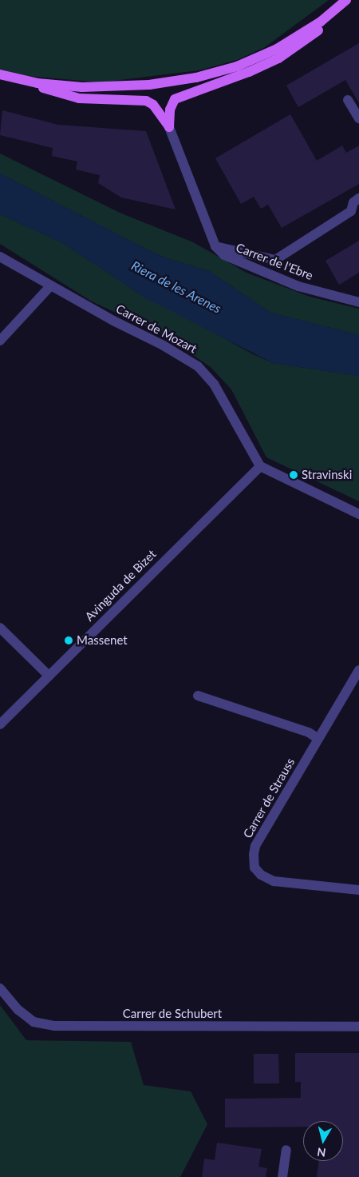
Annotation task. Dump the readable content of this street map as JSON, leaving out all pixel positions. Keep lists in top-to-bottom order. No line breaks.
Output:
{"streets":{"street":["Carrer de l'Ebre","Carrer de Mozart","Avinguda de Bizet","Carrer de Strauss","Carrer de Schubert"]},"crossings":[["Carrer de Mozart","Avinguda de Bizet"]],"water":["Riera de les Arenes"],"places":["Stravinski","Massenet"],"north":"bottom"}
